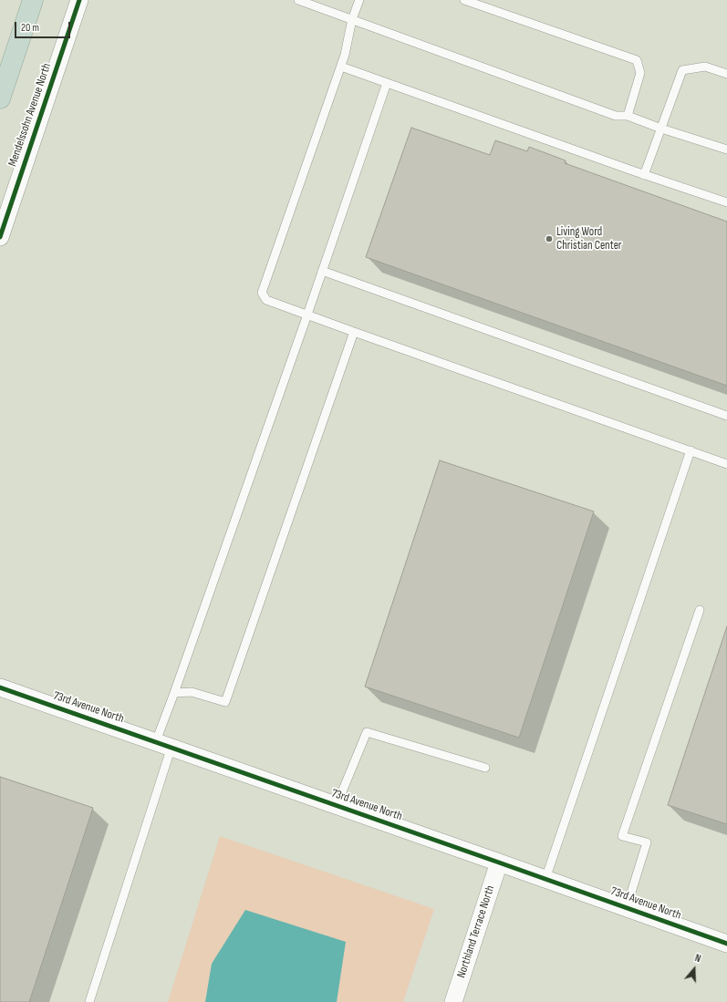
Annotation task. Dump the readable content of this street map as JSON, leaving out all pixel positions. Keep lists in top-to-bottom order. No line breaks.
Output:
{"streets":{"street":["Mendelssohn Avenue North","73rd Avenue North","Northland Terrace North"]},"crossings":[["73rd Avenue North","Northland Terrace North"]],"places":["Living Word Christian Center"],"scale_bar":"20 m","north":"top"}
